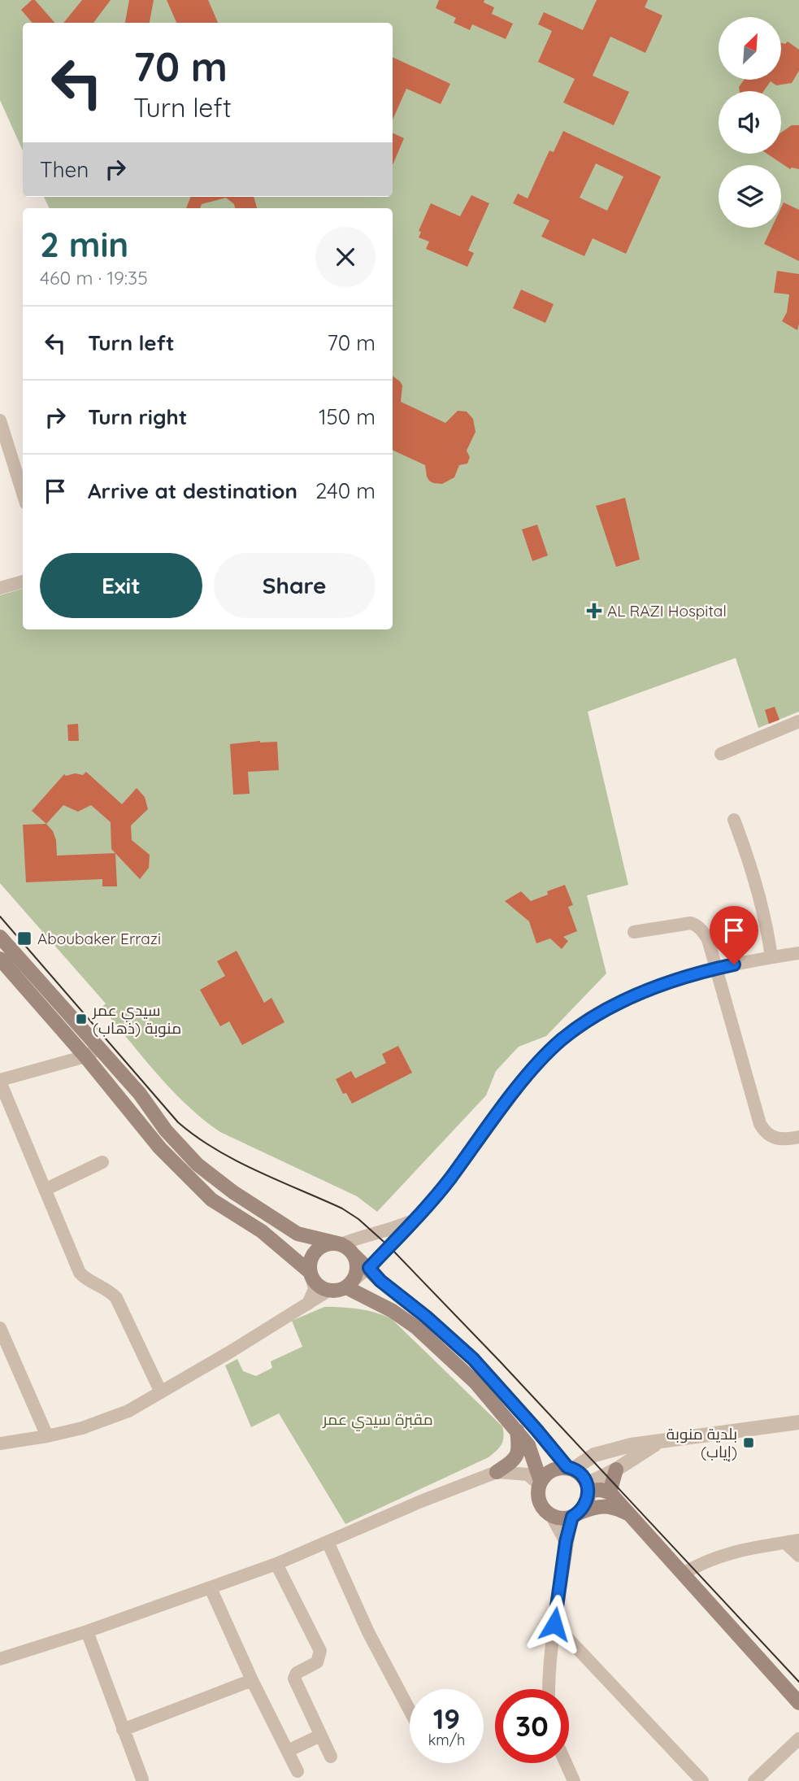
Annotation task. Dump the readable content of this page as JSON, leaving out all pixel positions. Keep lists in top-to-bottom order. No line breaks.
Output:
{"parks":["مقبرة سيدي عمر"],"places":{"health":["AL RAZI Hospital"],"transit":["Aboubaker Errazi","سيدي عمر منوبة (ذهاب)","بلدية منوبة (إياب)"]},"north":"top right","page":{"turn":["70 m","Turn left"],"then":"Then","heading":["2 min","460 m · 19:35"],"list":[{"name":"Turn left","value":"70 m"},{"name":"Turn right","value":"150 m"},{"name":"Arrive at destination","value":"240 m"}],"buttons":["Exit","Share"],"speed":"19 km/h","limit":"30"}}
